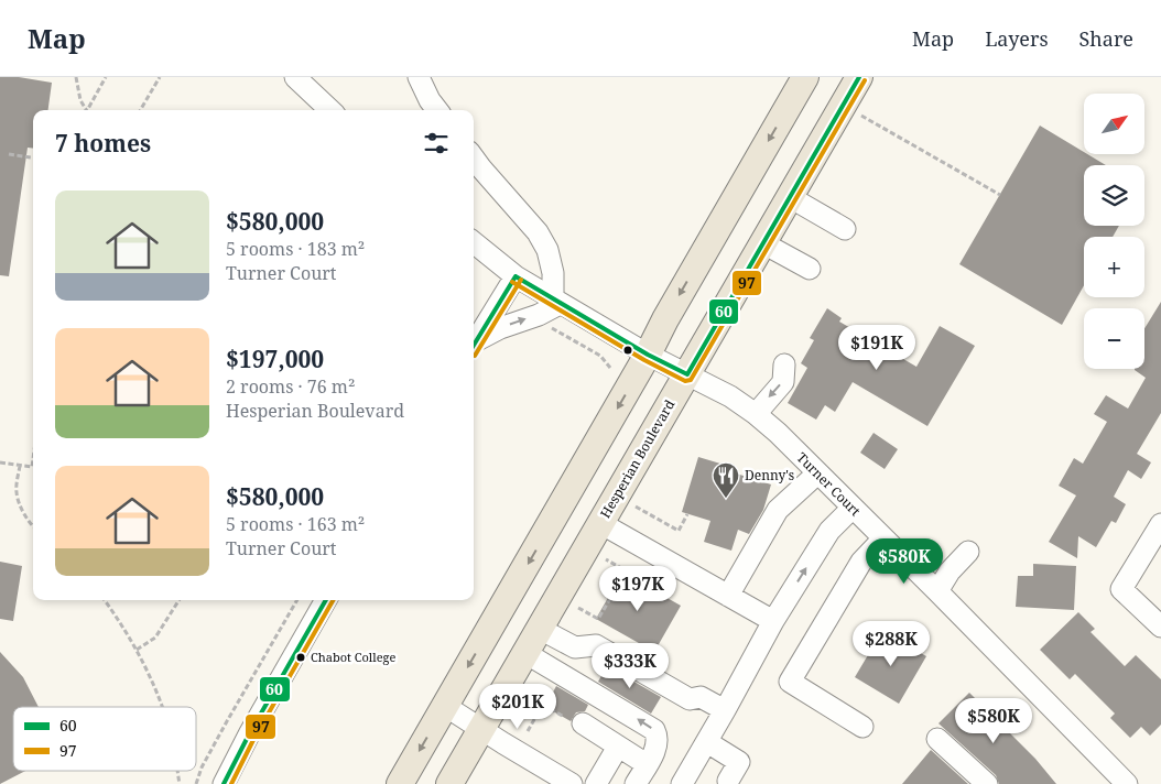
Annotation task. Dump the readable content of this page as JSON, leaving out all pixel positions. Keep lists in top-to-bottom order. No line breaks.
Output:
{"streets":{"main road":["Hesperian Boulevard"],"street":["Turner Court"]},"crossings":[["Hesperian Boulevard","Turner Court"]],"places":{"restaurant":["Denny's"],"other":["Chabot College"]},"lines":["transit line 60","transit line 97"],"legend":["60","97"],"north":"top right","page":{"header":"Map","nav":["Map","Layers","Share"],"map_buttons":["+","−"],"heading":"7 homes","list":[{"name":"$580,000","note":"5 rooms · 183 m² · Turner Court"},{"name":"$197,000","note":"2 rooms · 76 m² · Hesperian Boulevard"},{"name":"$580,000","note":"5 rooms · 163 m² · Turner Court"}],"price":["$191K","$580K","$197K","$288K","$333K","$201K","$580K"]}}
